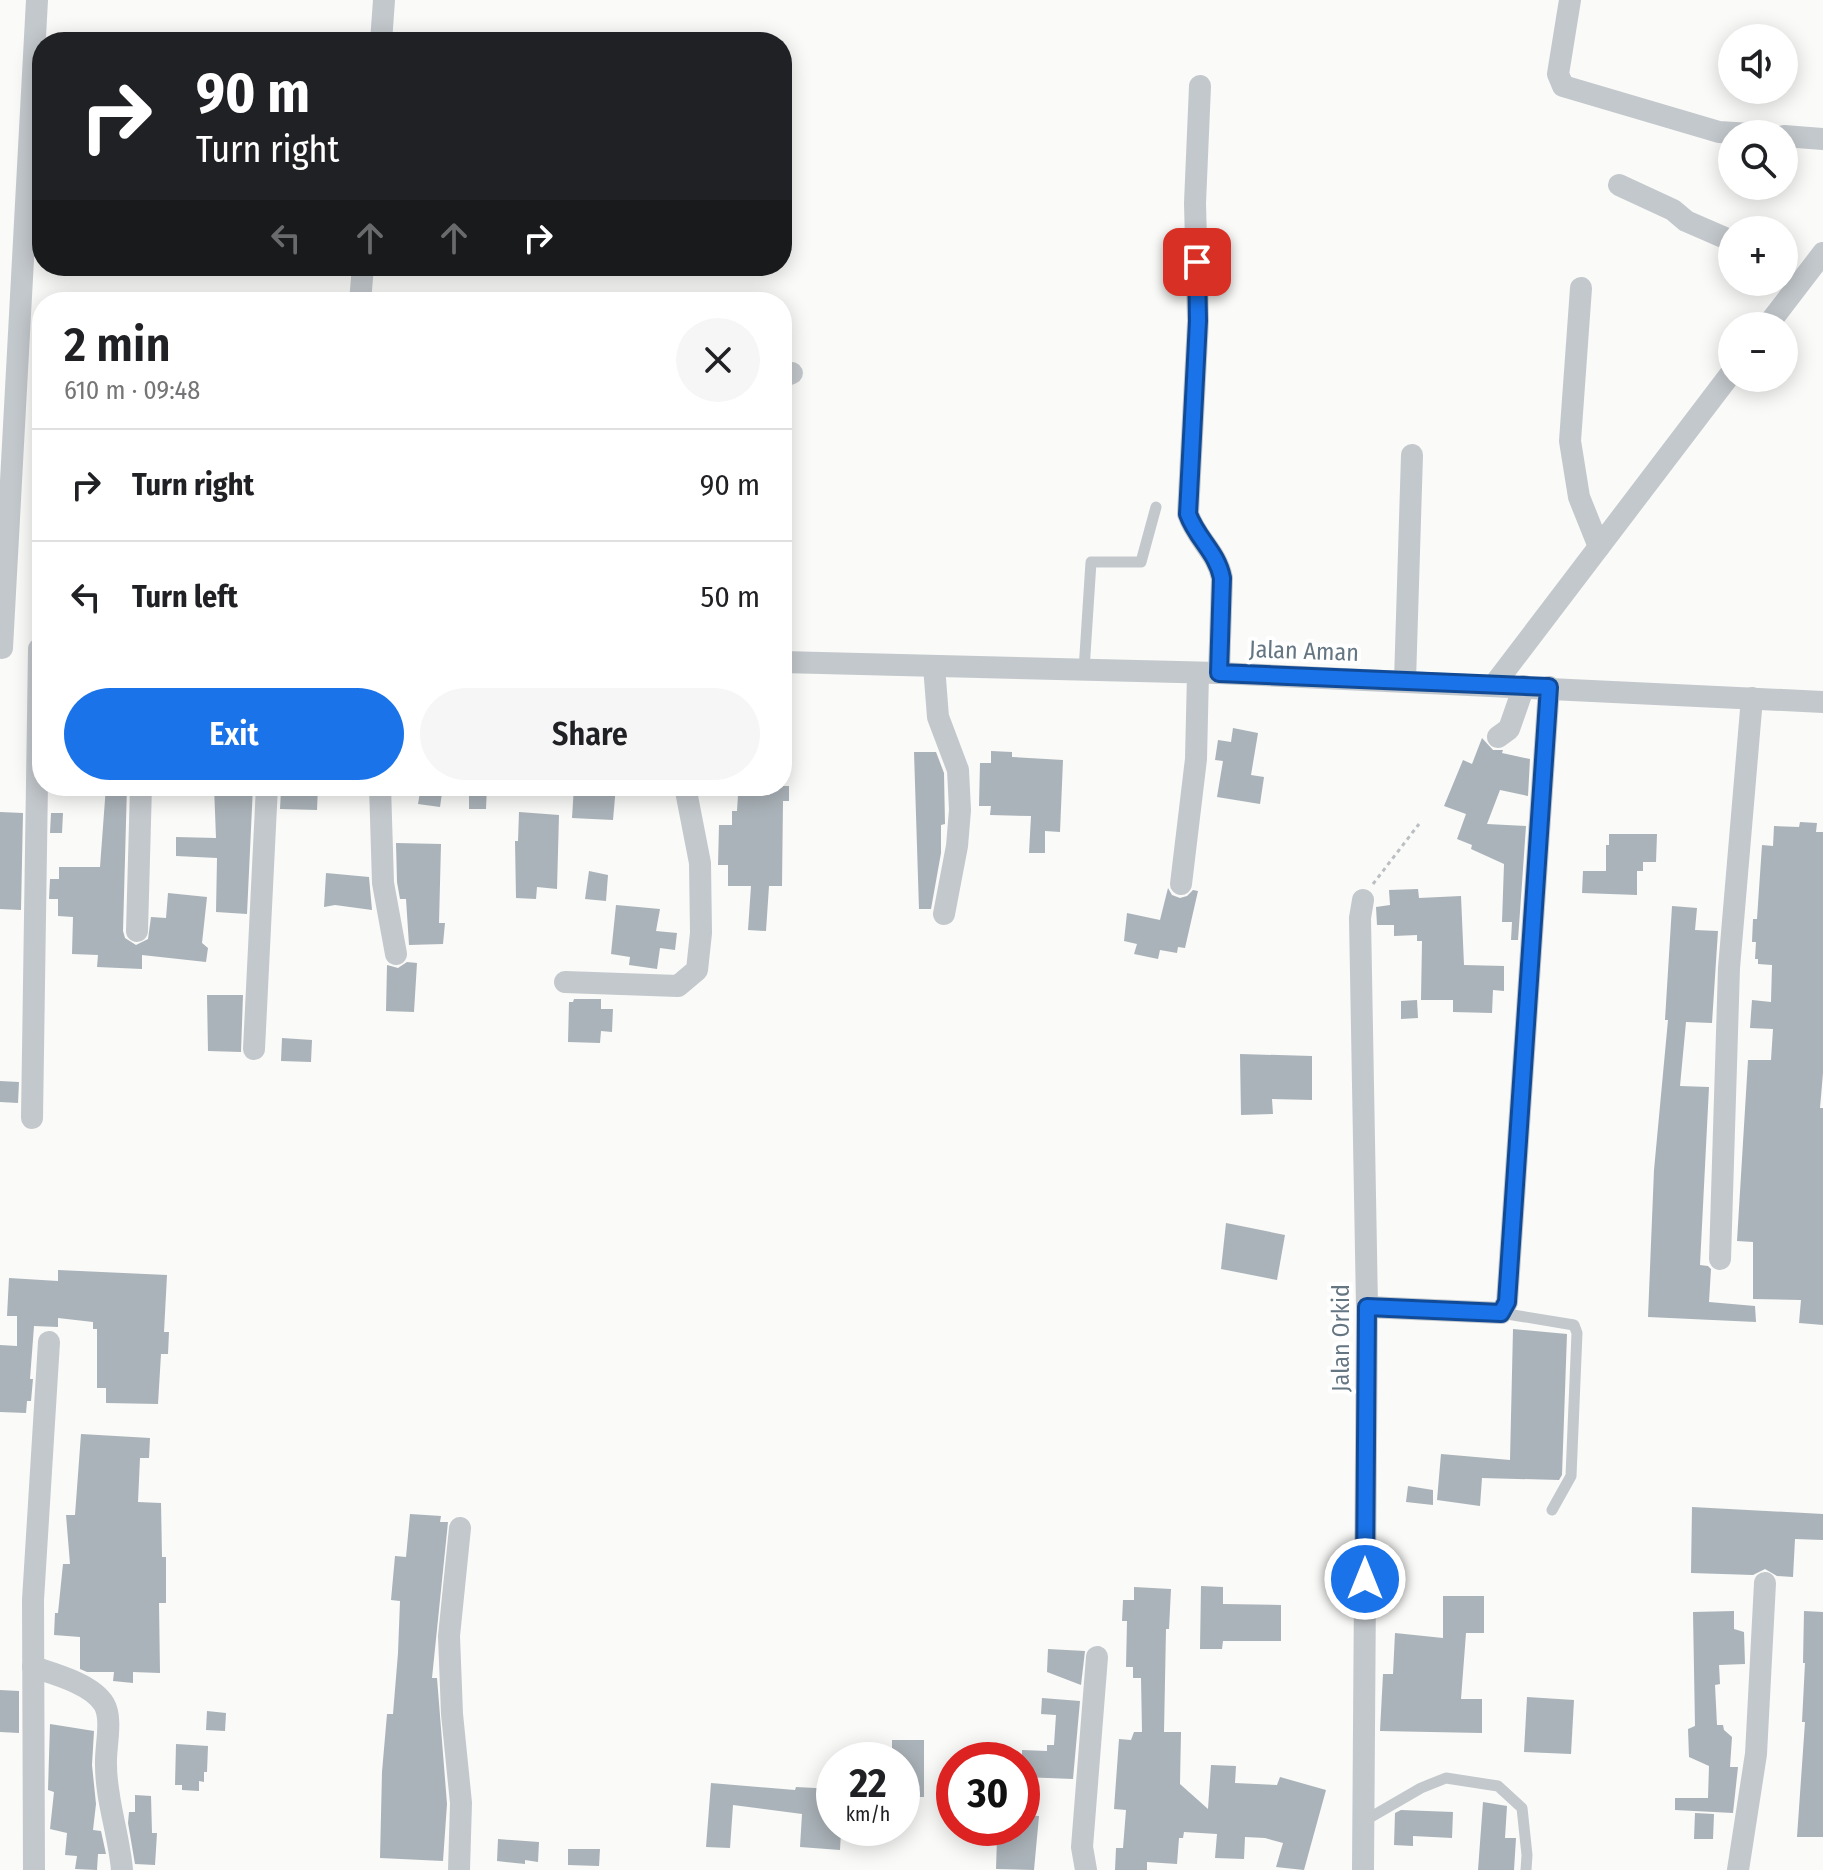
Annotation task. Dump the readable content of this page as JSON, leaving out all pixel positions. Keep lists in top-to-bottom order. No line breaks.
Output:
{"streets":{"street":["Jalan Aman","Jalan Orkid"]},"page":{"map_buttons":["+","−"],"turn":["90 m","Turn right"],"heading":["2 min","610 m · 09:48"],"list":[{"name":"Turn right","value":"90 m"},{"name":"Turn left","value":"50 m"}],"buttons":["Exit","Share"],"speed":"22 km/h","limit":"30"}}
